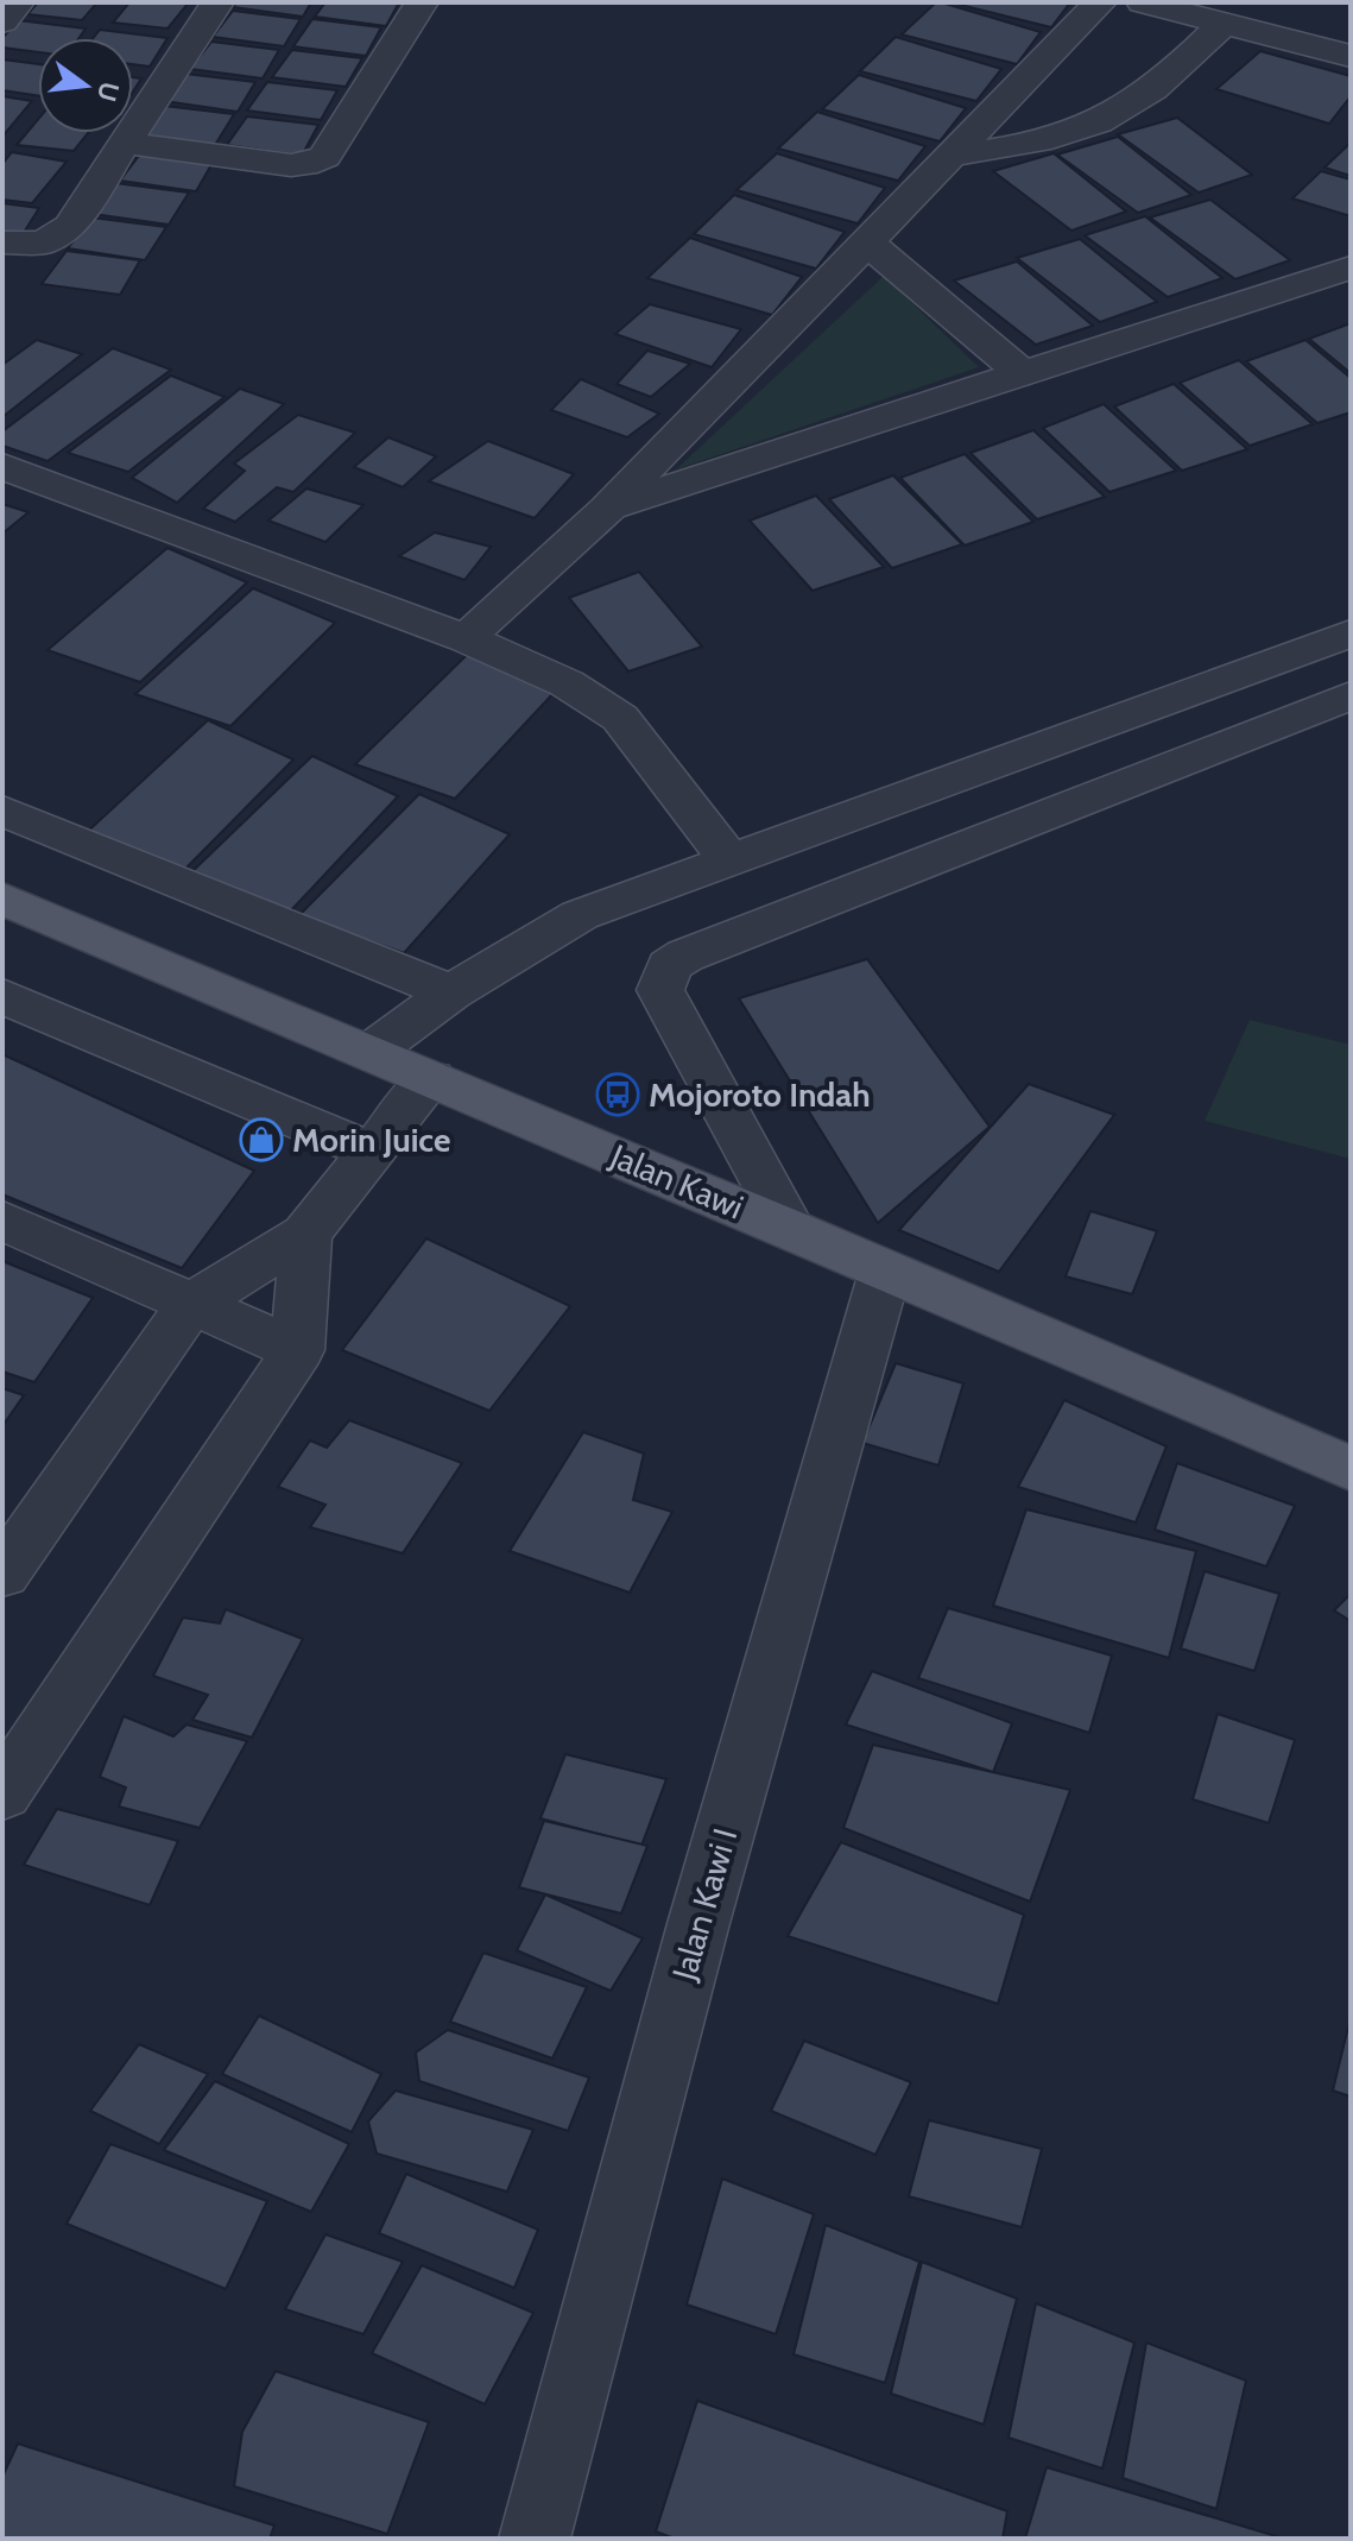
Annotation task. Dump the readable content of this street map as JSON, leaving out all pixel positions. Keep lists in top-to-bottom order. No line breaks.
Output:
{"streets":{"main road":["Jalan Kawi"],"street":["Jalan Kawi I"]},"crossings":[["Jalan Kawi","Jalan Kawi I"]],"places":{"bus stop":["Mojoroto Indah"],"shop":["Morin Juice"]},"north":"right"}
